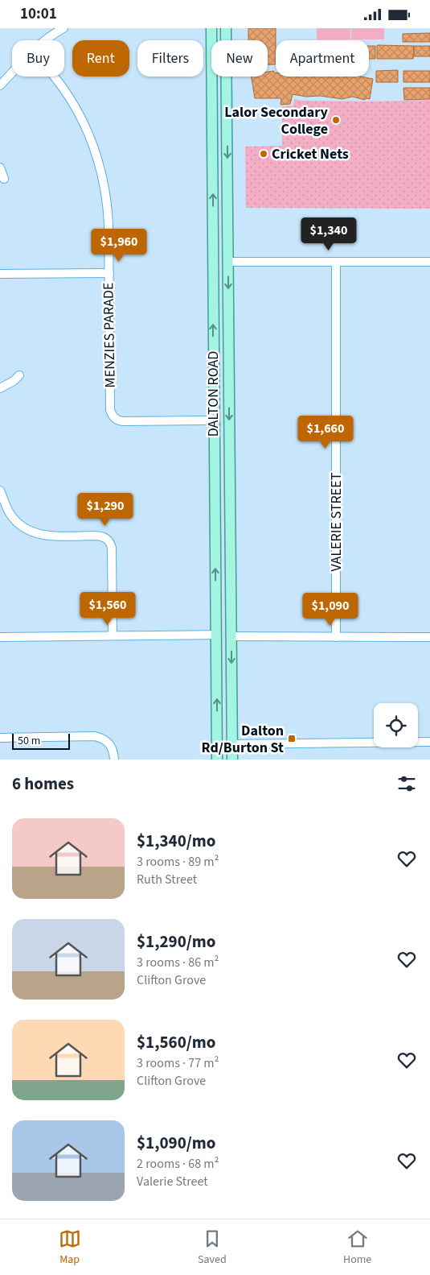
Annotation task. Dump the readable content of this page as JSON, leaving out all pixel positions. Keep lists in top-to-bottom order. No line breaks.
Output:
{"streets":{"main road":["DALTON ROAD"],"street":["MENZIES PARADE","VALERIE STREET"]},"crossings":[["MENZIES PARADE","DALTON ROAD"]],"places":{"other":["Lalor Secondary College","Cricket Nets"],"transit":["Dalton Rd/Burton St"]},"scale_bar":"50 m","page":{"status":"10:01","chip":["Buy","Rent","Filters","New","Apartment"],"price":["$1,340","$1,960","$1,660","$1,290","$1,560","$1,090"],"scale":"50 m","heading":"6 homes","list":[{"name":"$1,340/mo","note":"3 rooms · 89 m² · Ruth Street"},{"name":"$1,290/mo","note":"3 rooms · 86 m² · Clifton Grove"},{"name":"$1,560/mo","note":"3 rooms · 77 m² · Clifton Grove"},{"name":"$1,090/mo","note":"2 rooms · 68 m² · Valerie Street"}],"tabs":["Map","Saved","Home"]}}
